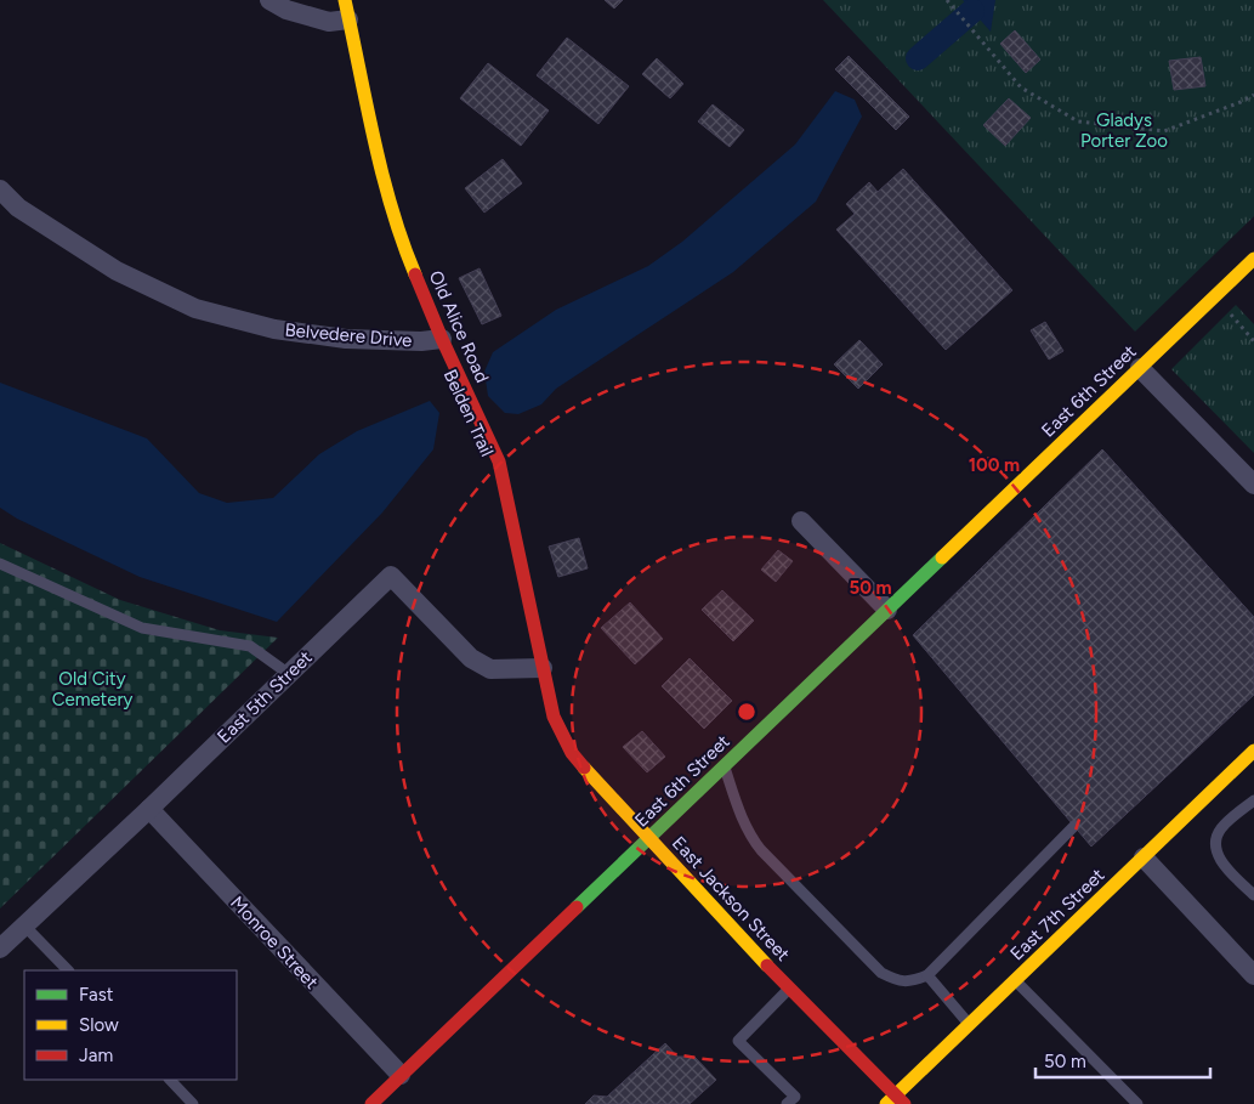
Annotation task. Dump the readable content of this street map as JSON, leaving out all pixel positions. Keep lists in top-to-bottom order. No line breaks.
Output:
{"streets":{"main road":["Old Alice Road","East 6th Street","East Jackson Street","East 7th Street"],"street":["Belvedere Drive","East 5th Street","Monroe Street"]},"crossings":[["Old Alice Road","Belvedere Drive"],["Old Alice Road","East 5th Street"],["Old Alice Road","East Jackson Street"],["East 6th Street","East Jackson Street"],["East 6th Street","Monroe Street"],["East 5th Street","East Jackson Street"],["East 5th Street","Monroe Street"],["East Jackson Street","East 7th Street"]],"parks":["Gladys Porter Zoo","Old City Cemetery"],"legend":["Fast","Slow","Jam"],"scale_bar":"50 m","rings":["100 m","50 m"]}
